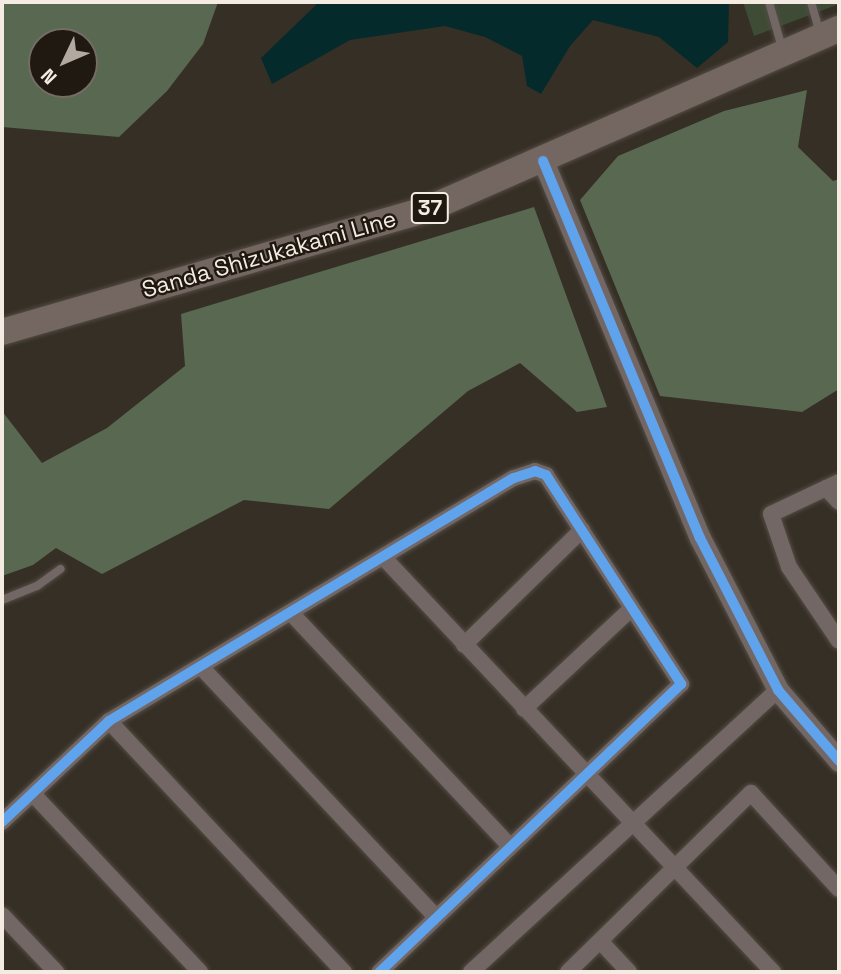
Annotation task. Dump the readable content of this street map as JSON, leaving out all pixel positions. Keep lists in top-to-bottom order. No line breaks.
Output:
{"streets":{"main road":["37","Sanda Shizukakami Line"]},"north":"bottom left"}
